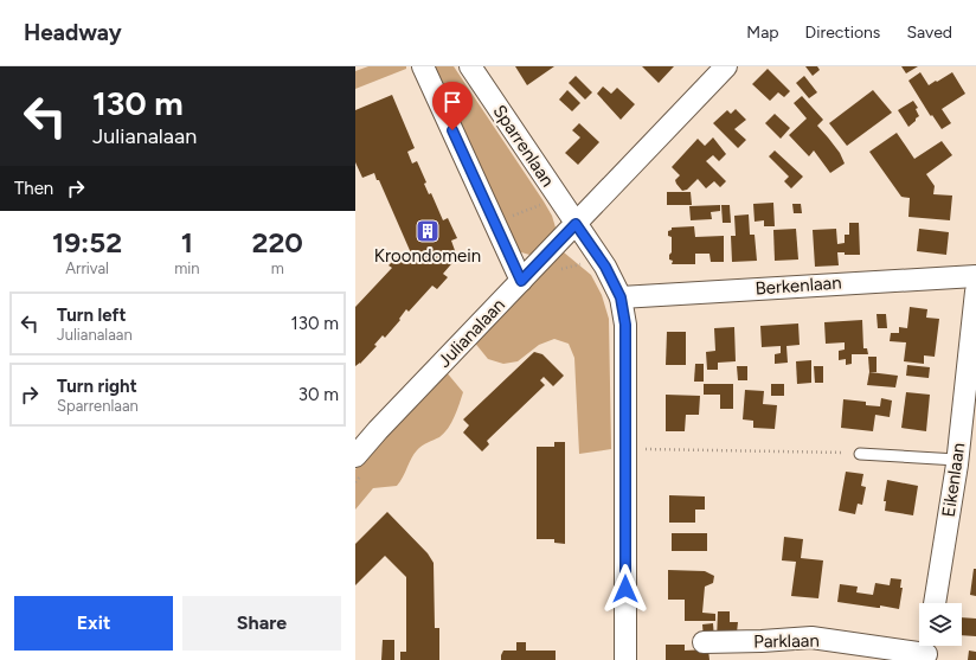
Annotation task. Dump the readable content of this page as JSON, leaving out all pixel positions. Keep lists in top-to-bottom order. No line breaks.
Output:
{"streets":{"street":["Sparrenlaan","Berkenlaan","Julianalaan","Eikenlaan","Parklaan"]},"crossings":[["Sparrenlaan","Berkenlaan"],["Sparrenlaan","Julianalaan"]],"places":{"building":["Kroondomein"]},"page":{"header":"Headway","nav":["Map","Directions","Saved"],"turn":["130 m","Julianalaan"],"then":"Then","eta":["19:52","Arrival","1","min","220","m"],"list":[{"name":"Turn left","note":"Julianalaan","value":"130 m"},{"name":"Turn right","note":"Sparrenlaan","value":"30 m"}],"buttons":["Exit","Share"]}}
